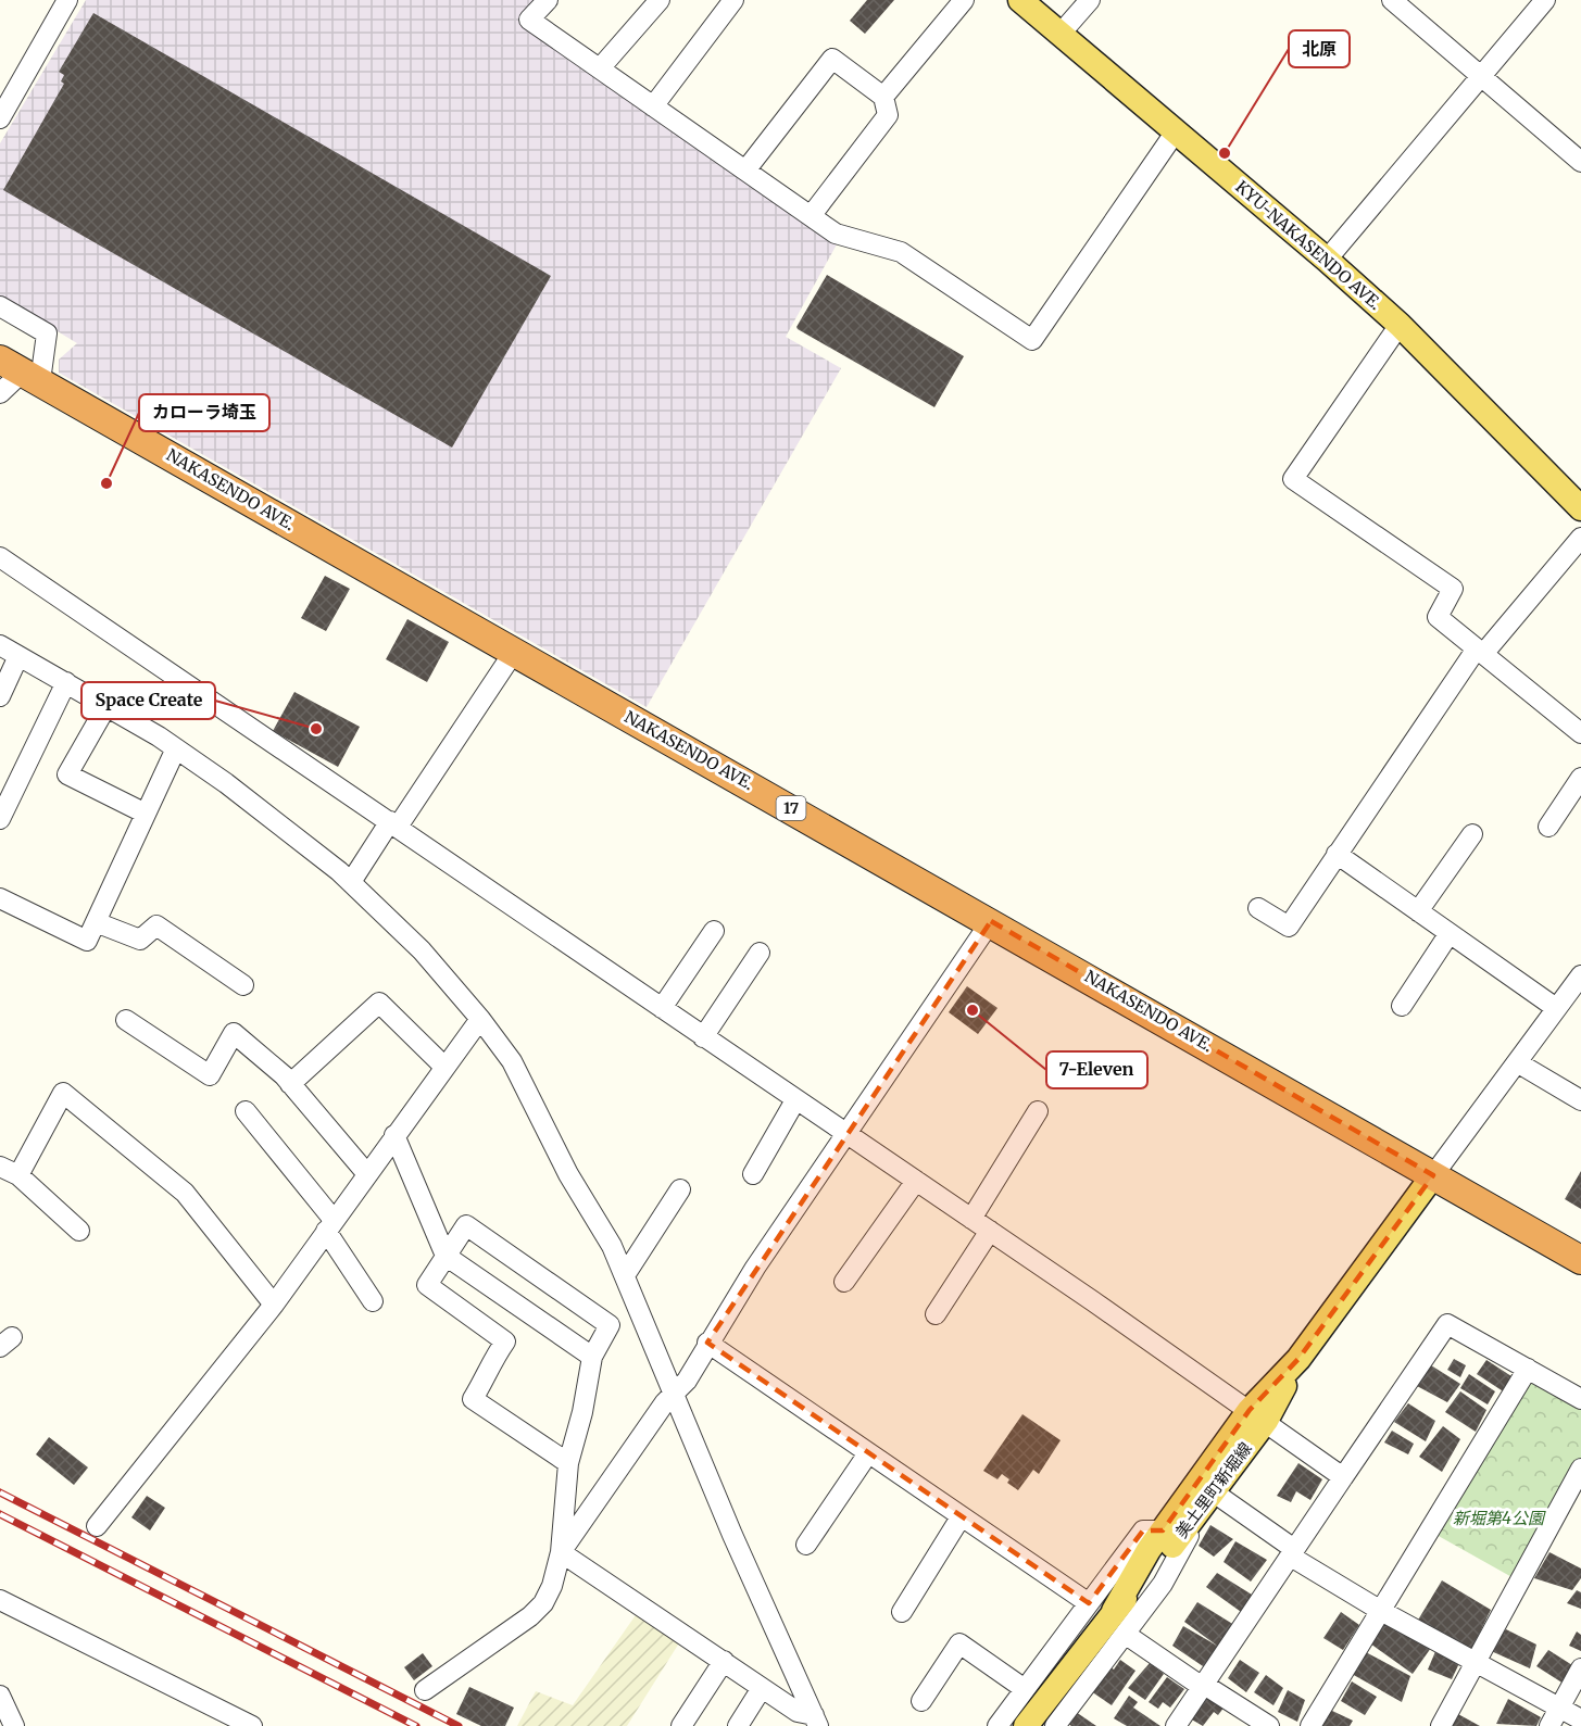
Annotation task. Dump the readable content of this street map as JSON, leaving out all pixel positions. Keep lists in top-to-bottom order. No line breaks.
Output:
{"streets":{"highway":["NAKASENDO AVE.","17"],"main road":["KYU-NAKASENDO AVE.","美土里町新堀線"]},"crossings":[["NAKASENDO AVE.","美土里町新堀線"]],"parks":["新堀第4公園"],"places":["北原","カローラ埼玉","Space Create","7-Eleven"]}
